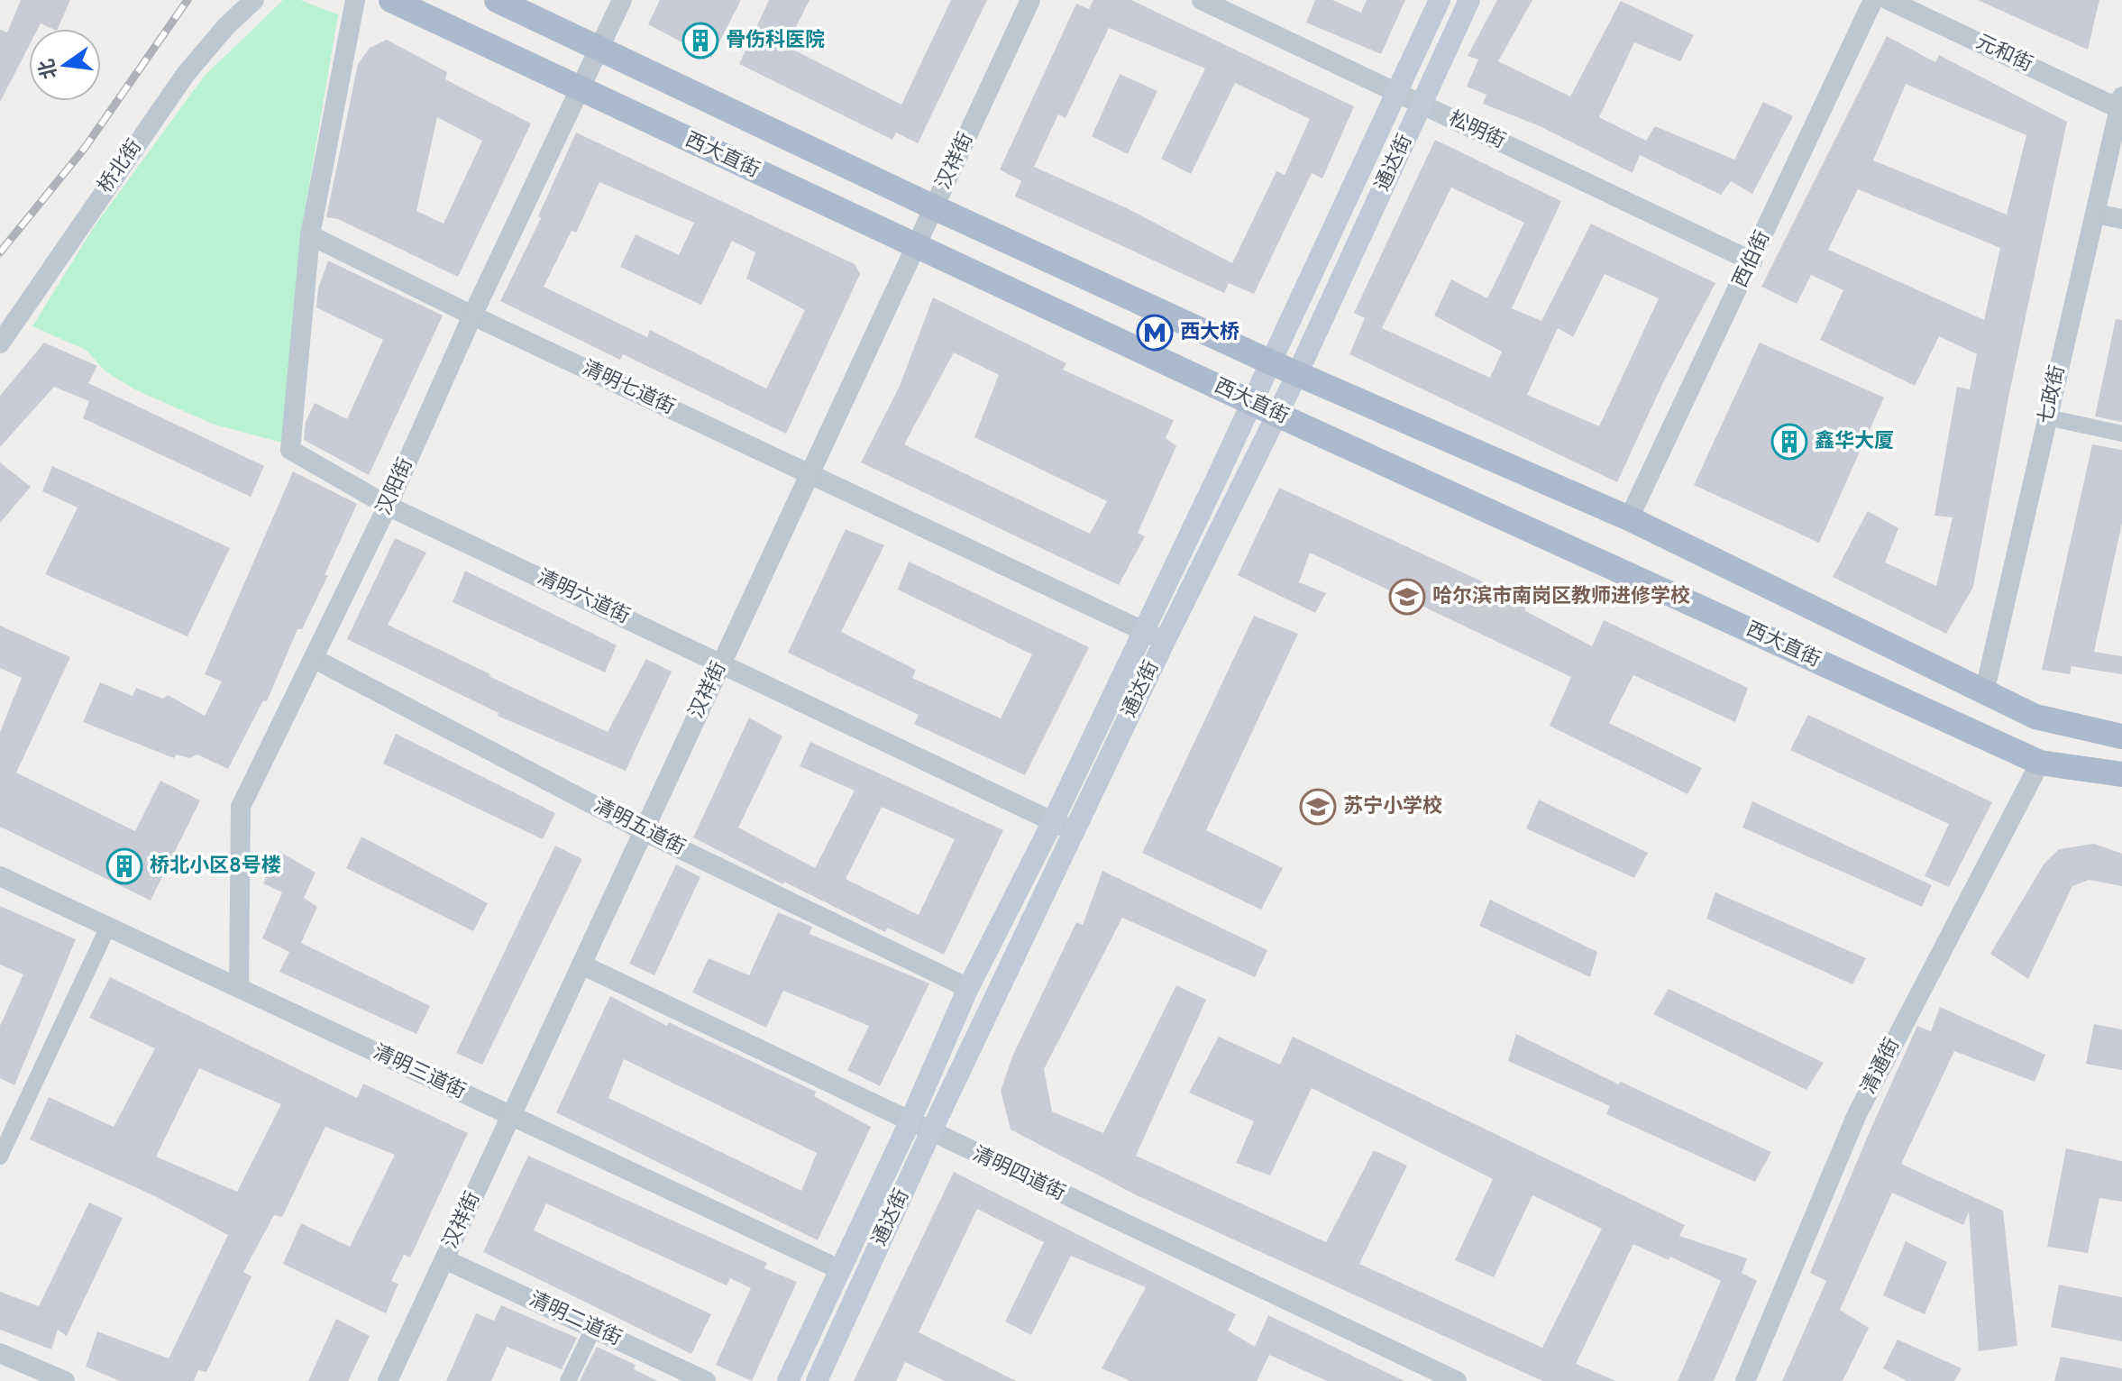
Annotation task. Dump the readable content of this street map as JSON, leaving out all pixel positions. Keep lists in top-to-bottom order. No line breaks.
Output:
{"streets":{"main road":["西大直街","通达街"],"street":["元和街","松明街","汉祥街","桥北街","西伯街","清明七道街","七政街","汉阳街","清明六道街","清明五道街","清通街","清明三道街","清明四道街","清明二道街"]},"crossings":[["元和街","七政街"],["松明街","通达街"],["松明街","西伯街"],["西大直街","汉祥街"],["西大直街","通达街"],["西大直街","汉阳街"],["西大直街","清通街"],["汉祥街","清明七道街"],["汉祥街","清明六道街"],["汉祥街","清明五道街"],["汉祥街","清明三道街"],["汉祥街","清明四道街"],["汉祥街","清明二道街"],["通达街","清明七道街"],["通达街","清明六道街"],["通达街","清明五道街"],["通达街","清明三道街"],["通达街","清明四道街"],["清明七道街","汉阳街"],["清明七道街","清明六道街"],["汉阳街","清明六道街"],["汉阳街","清明五道街"],["汉阳街","清明三道街"]],"places":{"building":["骨伤科医院","鑫华大厦","桥北小区8号楼"],"metro station":["西大桥"],"school or university":["哈尔滨市南岗区教师进修学校","苏宁小学校"]},"north":"left"}
